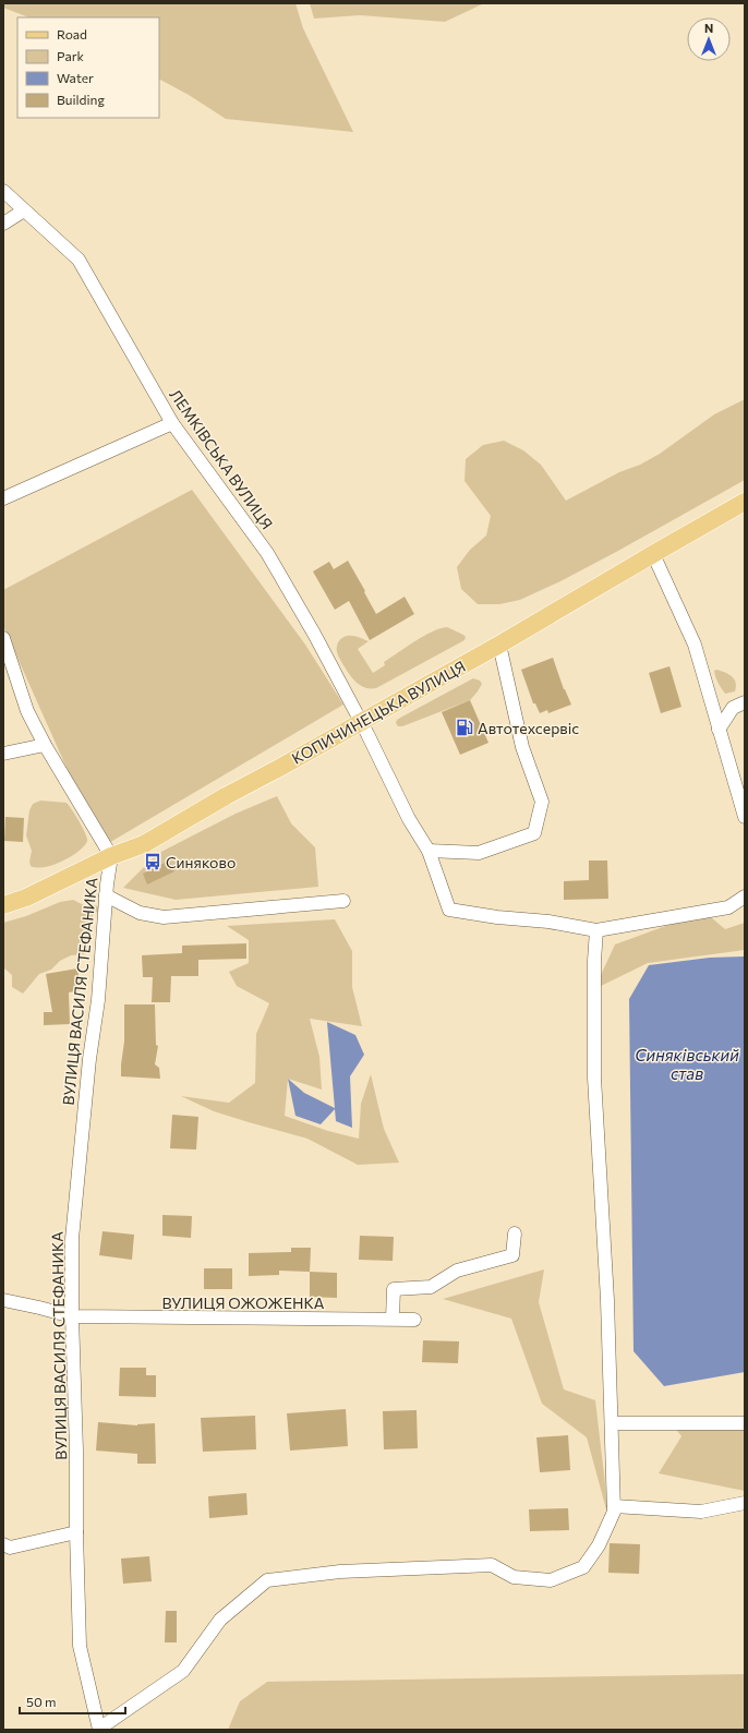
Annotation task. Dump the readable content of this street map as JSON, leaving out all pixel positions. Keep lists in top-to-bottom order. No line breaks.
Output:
{"streets":{"main road":["КОПИЧИНЕЦЬКА ВУЛИЦЯ"],"street":["ЛЕМКІВСЬКА ВУЛИЦЯ","ВУЛИЦЯ ВАСИЛЯ СТЕФАНИКА","ВУЛИЦЯ ОЖОЖЕНКА"]},"crossings":[["ЛЕМКІВСЬКА ВУЛИЦЯ","КОПИЧИНЕЦЬКА ВУЛИЦЯ"],["КОПИЧИНЕЦЬКА ВУЛИЦЯ","ВУЛИЦЯ ВАСИЛЯ СТЕФАНИКА"],["ВУЛИЦЯ ВАСИЛЯ СТЕФАНИКА","ВУЛИЦЯ ОЖОЖЕНКА"]],"water":["Синяківський став"],"places":{"fuel station":["Автотехсервіс"],"bus stop":["Синяково"]},"legend":["Road","Park","Water","Building"],"scale_bar":"50 m","north":"top"}
